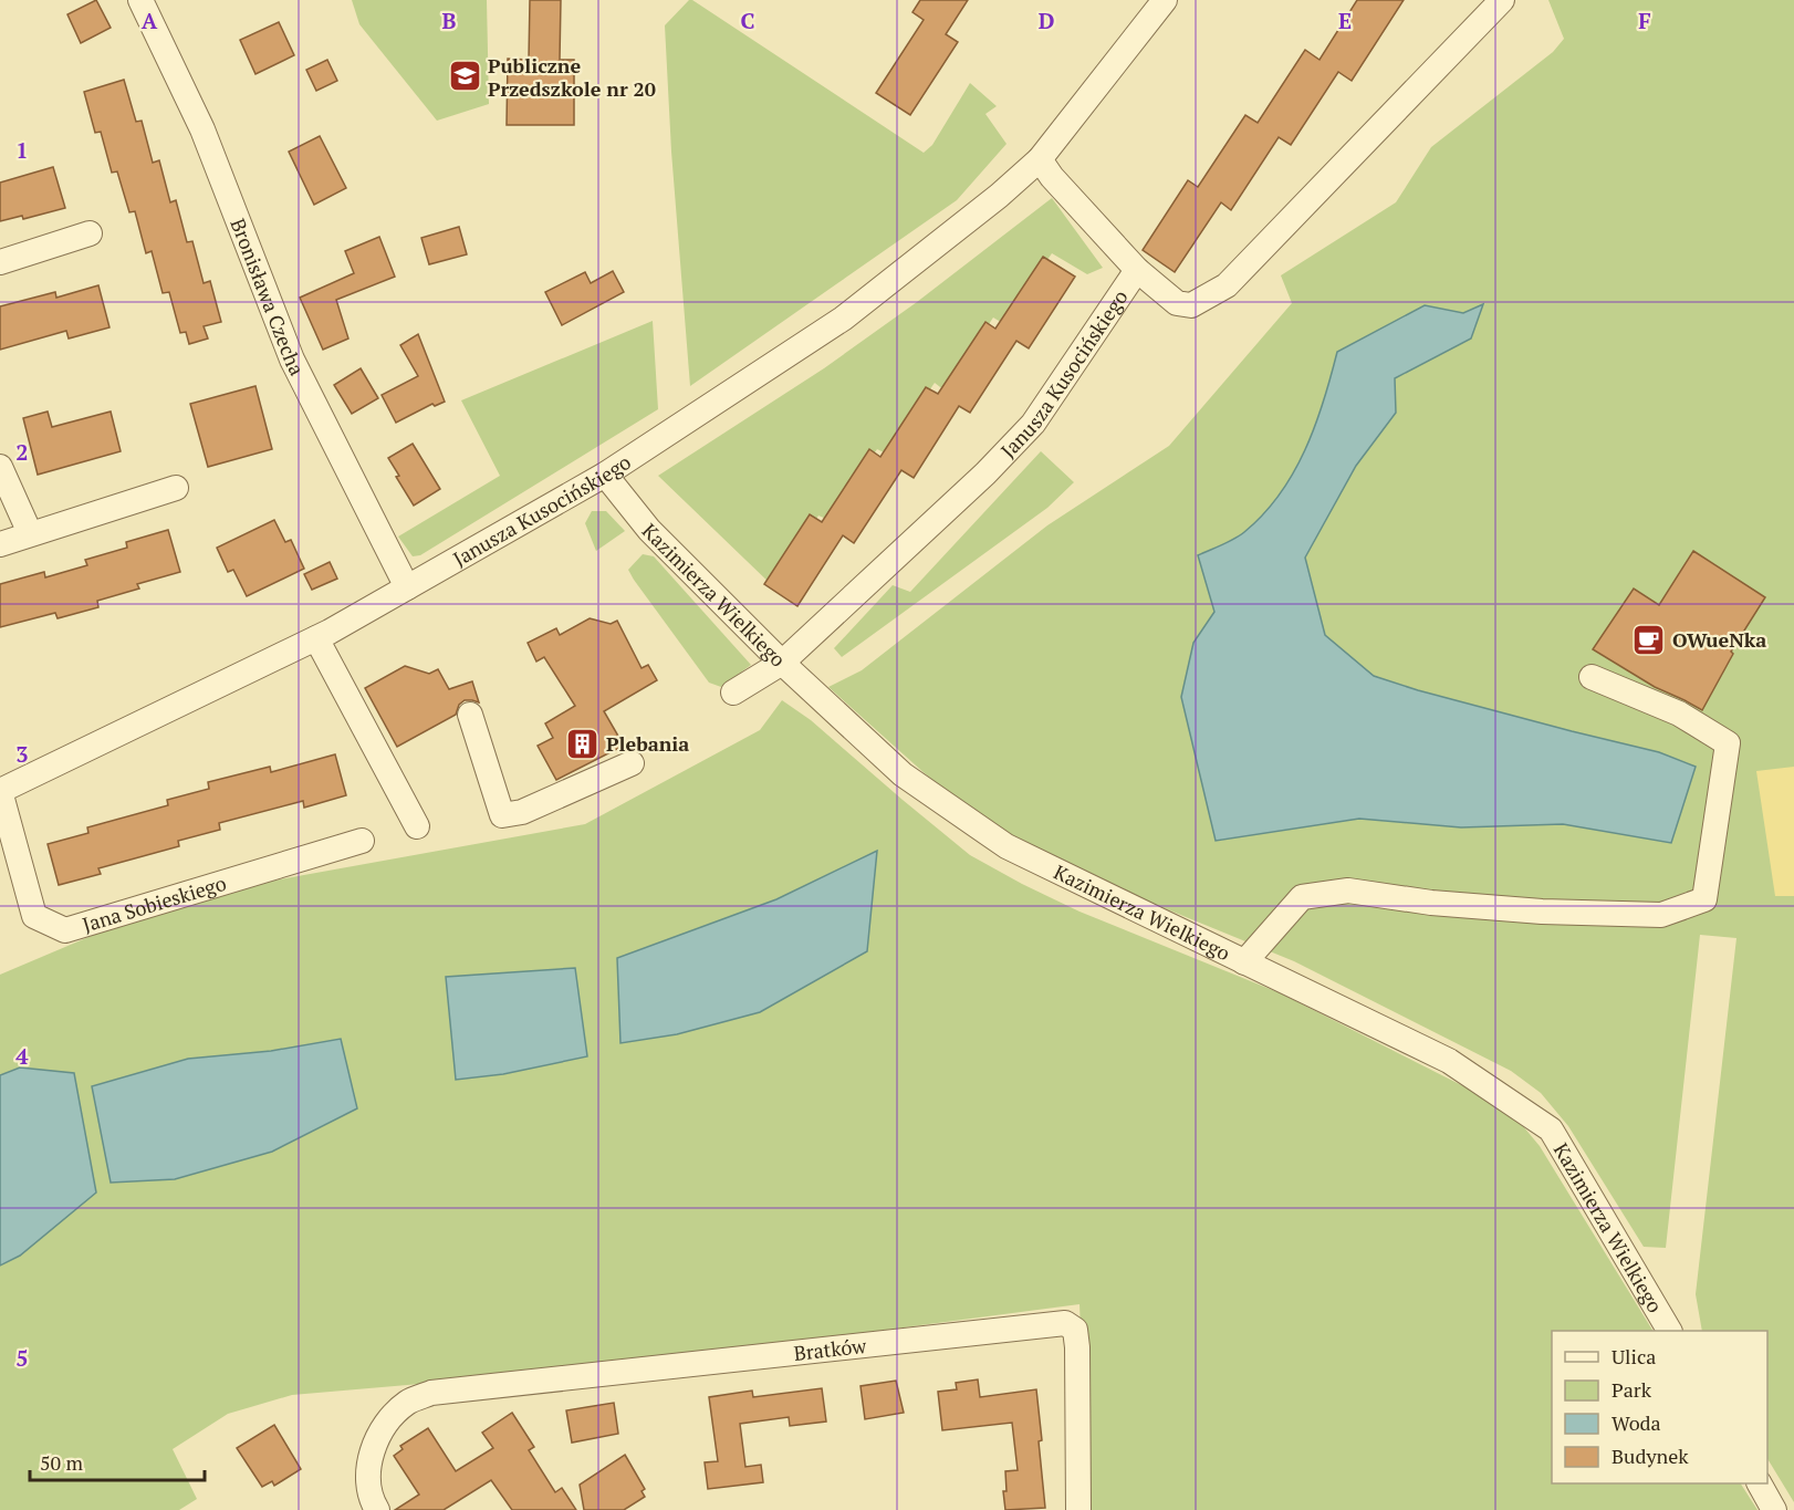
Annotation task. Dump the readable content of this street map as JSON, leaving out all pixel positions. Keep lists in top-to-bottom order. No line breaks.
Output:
{"streets":{"street":["Bronisława Czecha","Janusza Kusocińskiego","Kazimierza Wielkiego","Jana Sobieskiego","Bratków"]},"crossings":[["Bronisława Czecha","Janusza Kusocińskiego"],["Janusza Kusocińskiego","Kazimierza Wielkiego"],["Janusza Kusocińskiego","Jana Sobieskiego"]],"places":{"school or university":["Publiczne Przedszkole nr 20"],"cafe":["OWueNka"],"building":["Plebania"]},"legend":["Ulica","Park","Woda","Budynek"],"scale_bar":"50 m","grid":{"columns":["A","B","C","D","E","F"],"rows":["1","2","3","4","5"]}}
